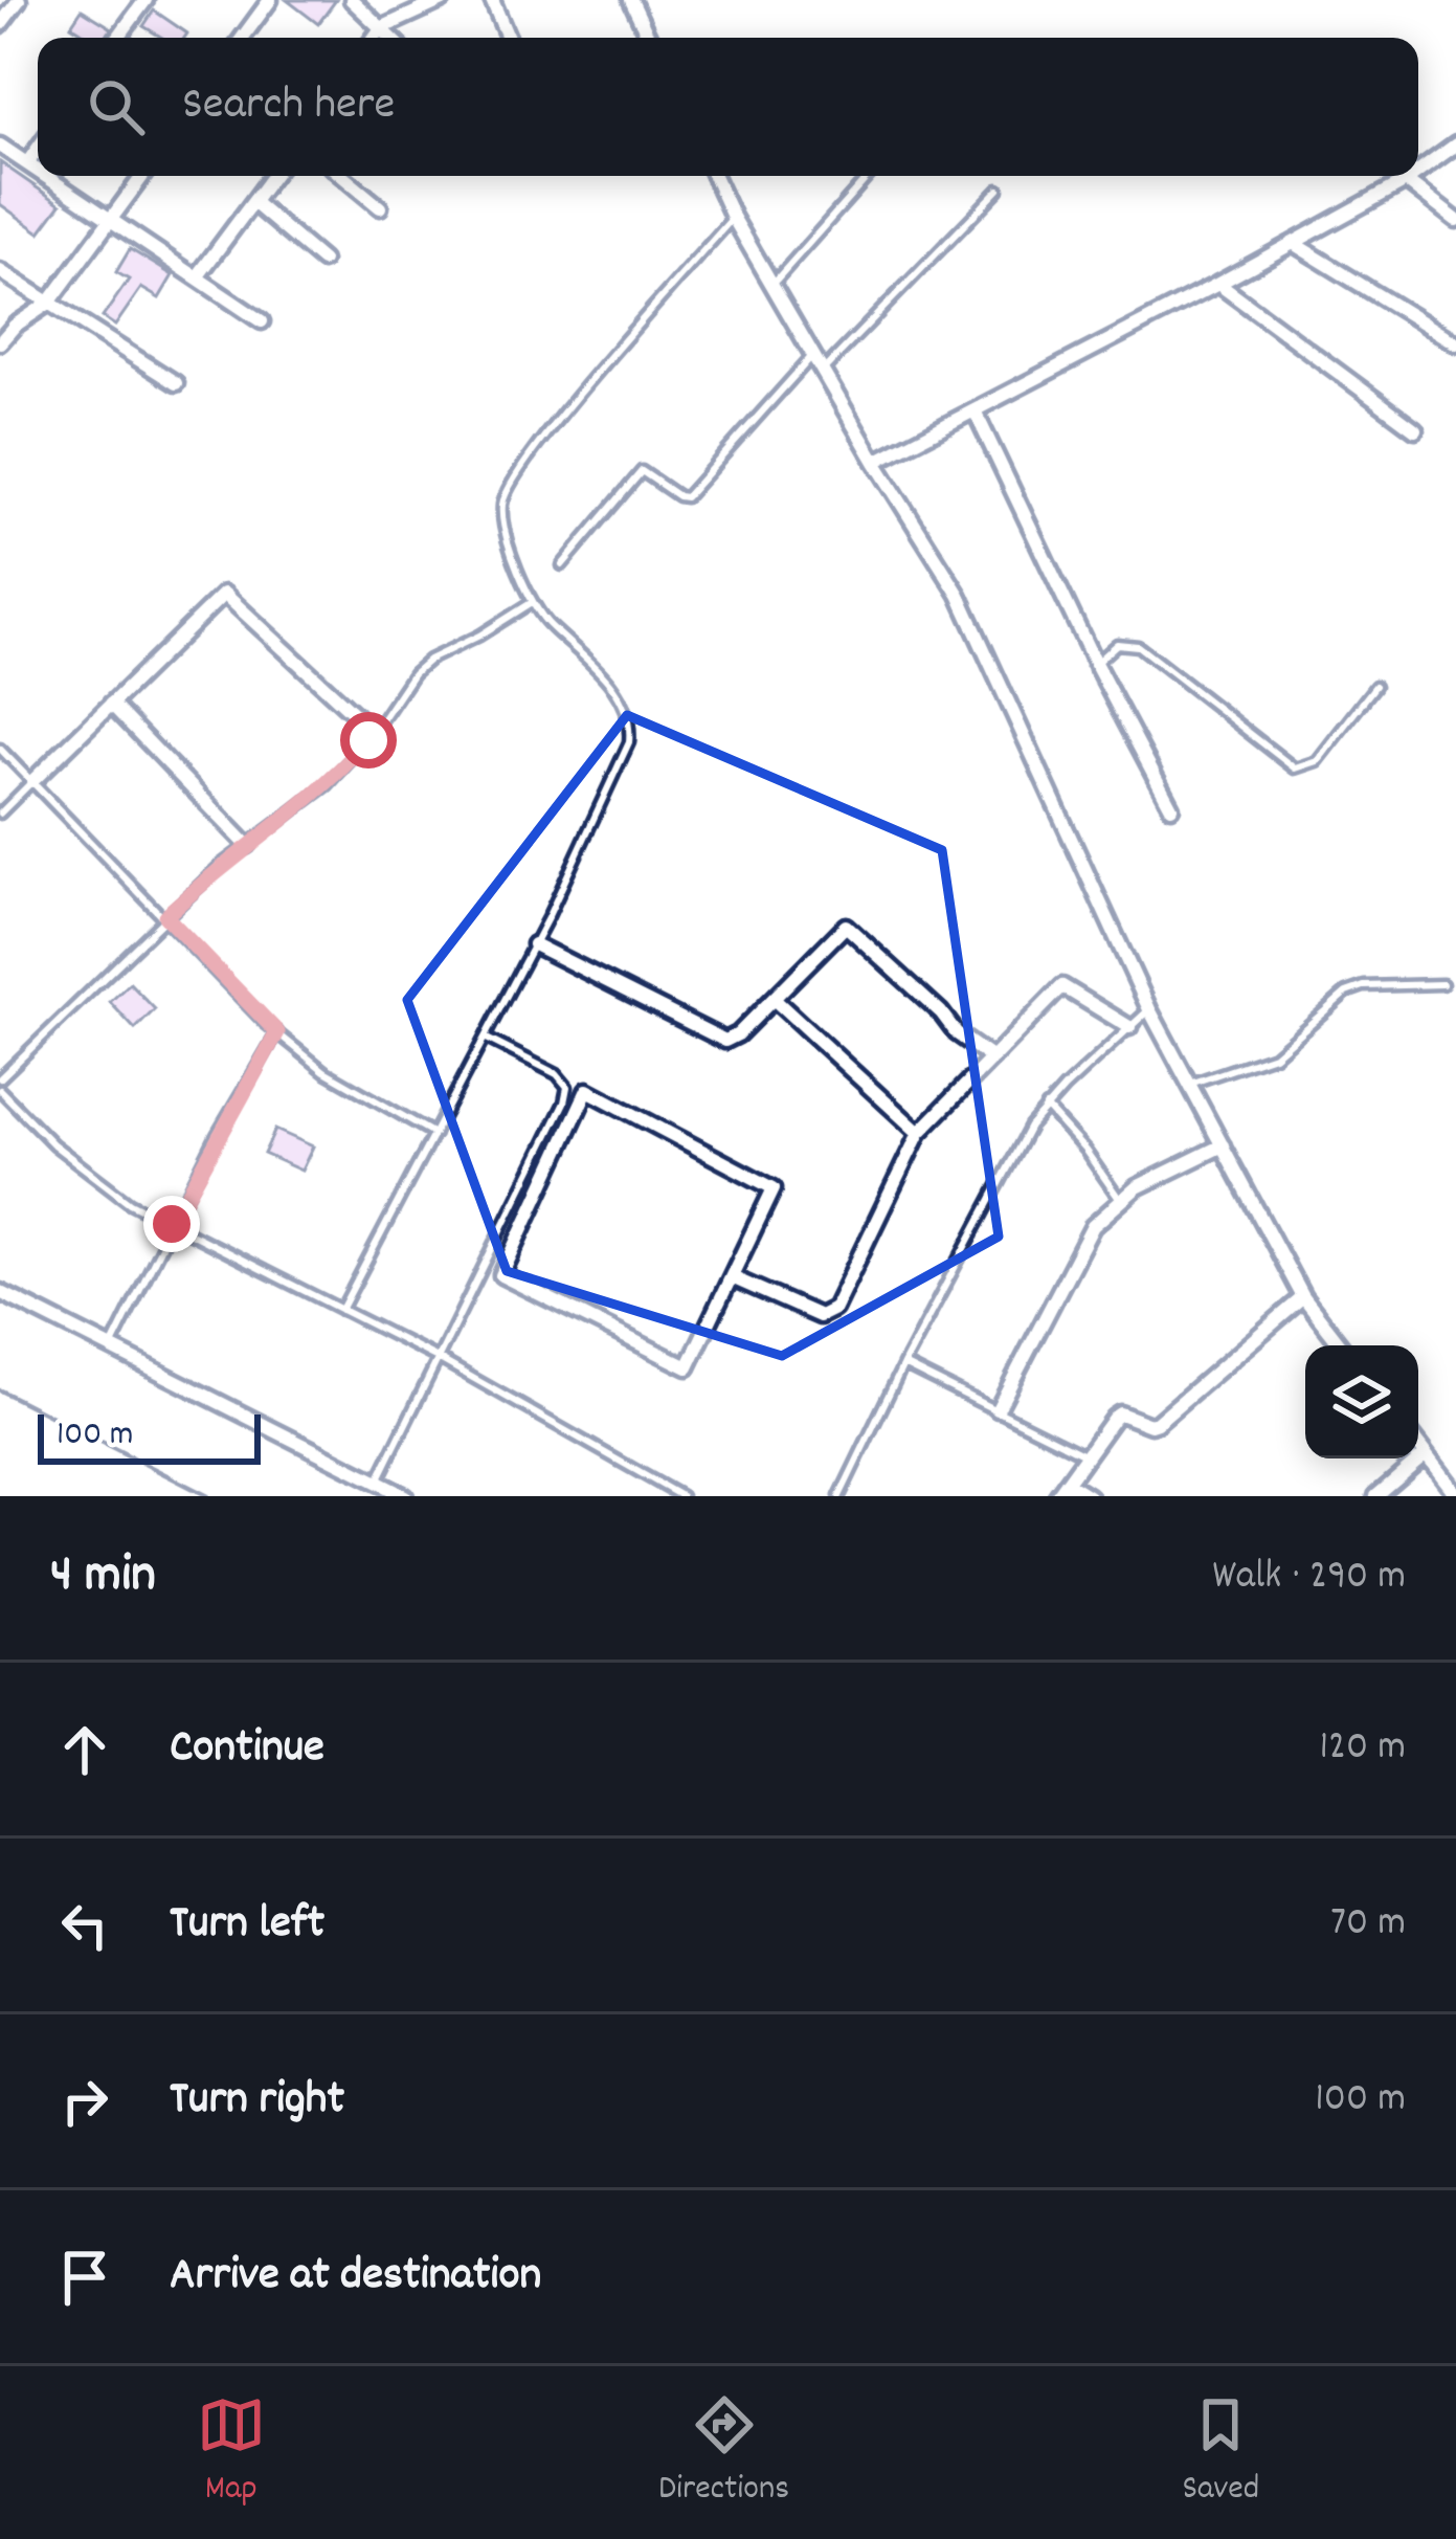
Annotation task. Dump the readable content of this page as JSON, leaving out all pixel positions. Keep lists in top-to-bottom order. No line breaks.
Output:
{"scale_bar":"100 m","page":{"search":"Search here","scale":"100 m","heading":["4 min","Walk · 290 m"],"list":[["Continue","120 m"],["Turn left","70 m"],["Turn right","100 m"],"Arrive at destination"],"nav":["Map","Directions","Saved"]}}
